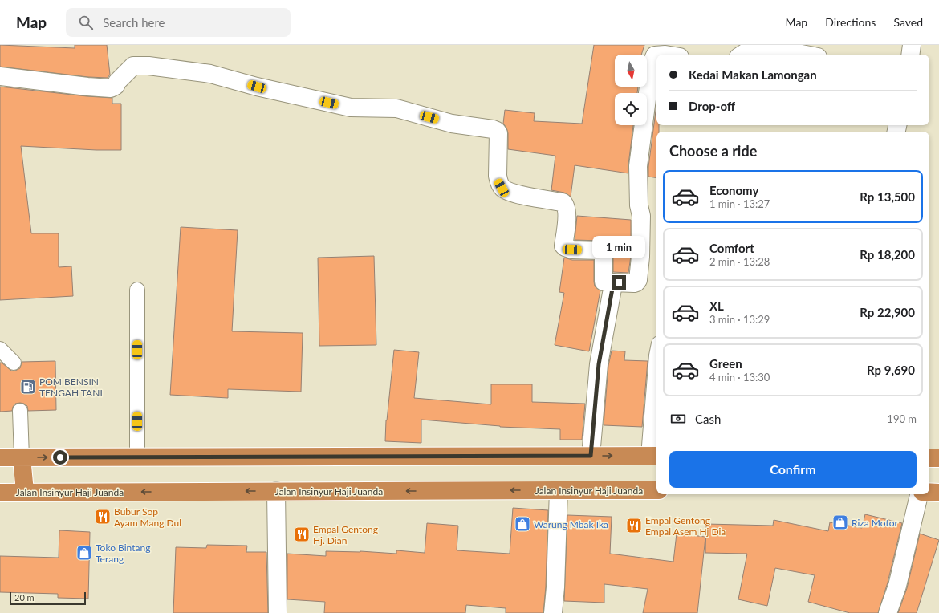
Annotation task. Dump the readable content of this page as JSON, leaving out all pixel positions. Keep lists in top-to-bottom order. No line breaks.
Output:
{"streets":{"highway":["Jalan Insinyur Haji Juanda"]},"places":{"fuel station":["POM BENSIN TENGAH TANI"],"restaurant":["Bubur Sop Ayam Mang Dul","Empal Gentong Empal Asem Hj Dia","Empal Gentong Hj. Dian"],"shop":["Riza Motor","Warung Mbak Ika","Toko Bintang Terang"]},"scale_bar":"20 m","north":"bottom","page":{"header":"Map","search":"Search here","nav":["Map","Directions","Saved"],"banner":["Kedai Makan Lamongan","Drop-off"],"heading":"Choose a ride","list":[{"name":"Economy","note":"1 min · 13:27","value":"Rp 13,500"},{"name":"Comfort","note":"2 min · 13:28","value":"Rp 18,200"},{"name":"XL","note":"3 min · 13:29","value":"Rp 22,900"},{"name":"Green","note":"4 min · 13:30","value":"Rp 9,690"}],"bubble":"1 min","pay":["Cash","190 m"],"buttons":"Confirm","scale":"20 m"}}
